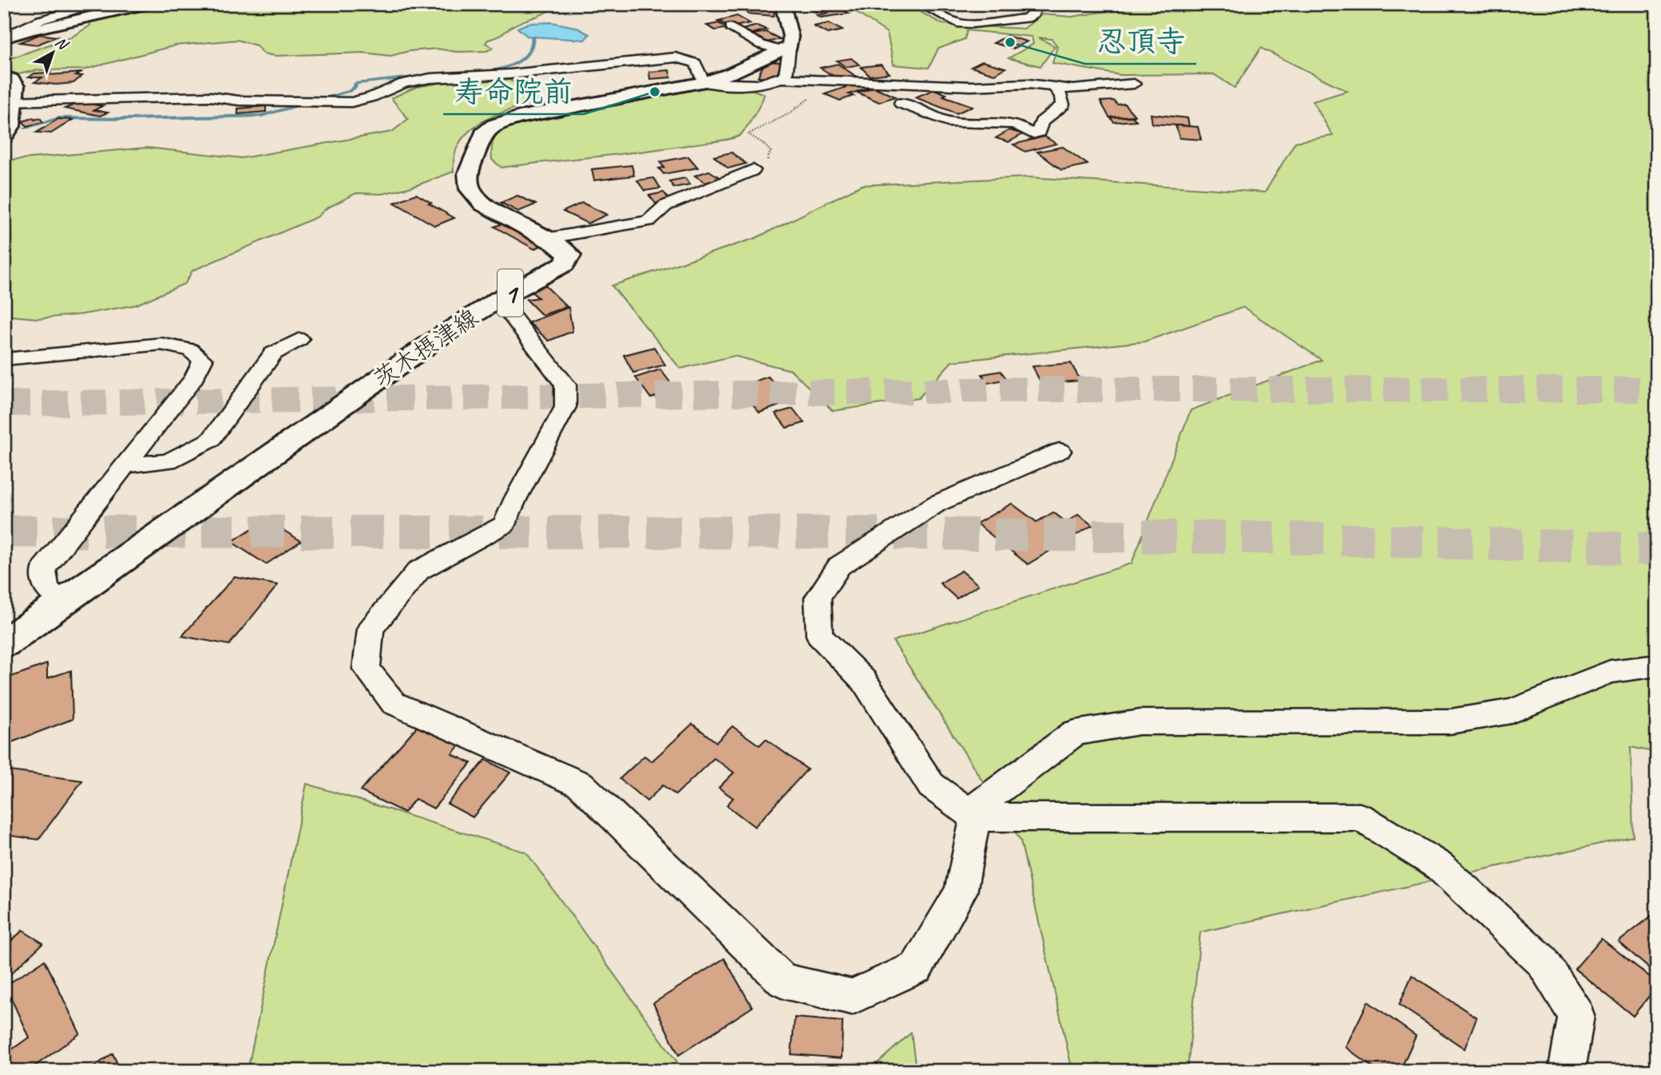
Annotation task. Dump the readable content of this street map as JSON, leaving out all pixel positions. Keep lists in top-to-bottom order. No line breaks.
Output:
{"streets":{"main road":["1","茨木摂津線"]},"places":["忍頂寺","寿命院前"],"north":"top right"}
